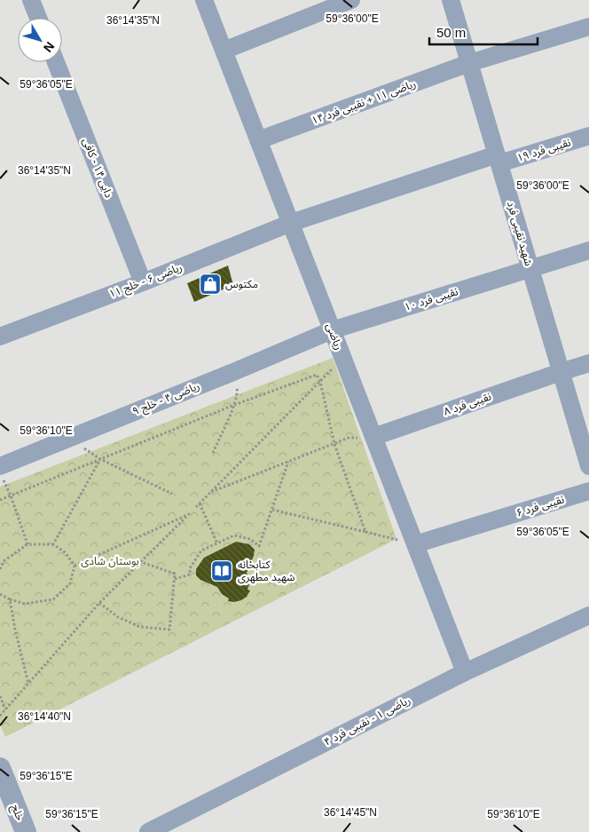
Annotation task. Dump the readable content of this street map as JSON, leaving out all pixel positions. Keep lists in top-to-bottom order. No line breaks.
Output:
{"streets":{"street":["ریاضی ۱۱ + نقیبی فرد ۱۴","نقیبی فرد ۱۹","دایی ۱۴ - کافی","شهید نقیبی فرد","ریاضی ۶ - خلج ۱۱","نقیبی فرد ۱۰","ریاضی","ریاضی ۴ - خلج ۹","نقیبی فرد ۸","نقیبی فرد ۶","ریاضی ۱ - نقیبی فرد ۴","خلج"]},"crossings":[["ریاضی ۱۱ + نقیبی فرد ۱۴","شهید نقیبی فرد"],["ریاضی ۱۱ + نقیبی فرد ۱۴","ریاضی"],["نقیبی فرد ۱۹","شهید نقیبی فرد"],["نقیبی فرد ۱۹","ریاضی ۶ - خلج ۱۱"],["نقیبی فرد ۱۹","ریاضی"],["دایی ۱۴ - کافی","ریاضی ۶ - خلج ۱۱"],["شهید نقیبی فرد","نقیبی فرد ۱۰"],["شهید نقیبی فرد","نقیبی فرد ۸"],["ریاضی ۶ - خلج ۱۱","ریاضی"],["نقیبی فرد ۱۰","ریاضی"],["نقیبی فرد ۱۰","ریاضی ۴ - خلج ۹"],["ریاضی","ریاضی ۴ - خلج ۹"],["ریاضی","نقیبی فرد ۸"],["ریاضی","نقیبی فرد ۶"],["ریاضی","ریاضی ۱ - نقیبی فرد ۴"]],"parks":["بوستان شادی"],"places":{"shop":["مکتوس"],"library":["کتابخانه شهید مطهری"]},"scale_bar":"50 m","north":"bottom right","coordinates":["59°36'00\"E","36°14'35\"N","59°36'05\"E","59°36'10\"E","36°14'40\"N","59°36'15\"E","36°14'45\"N"]}
